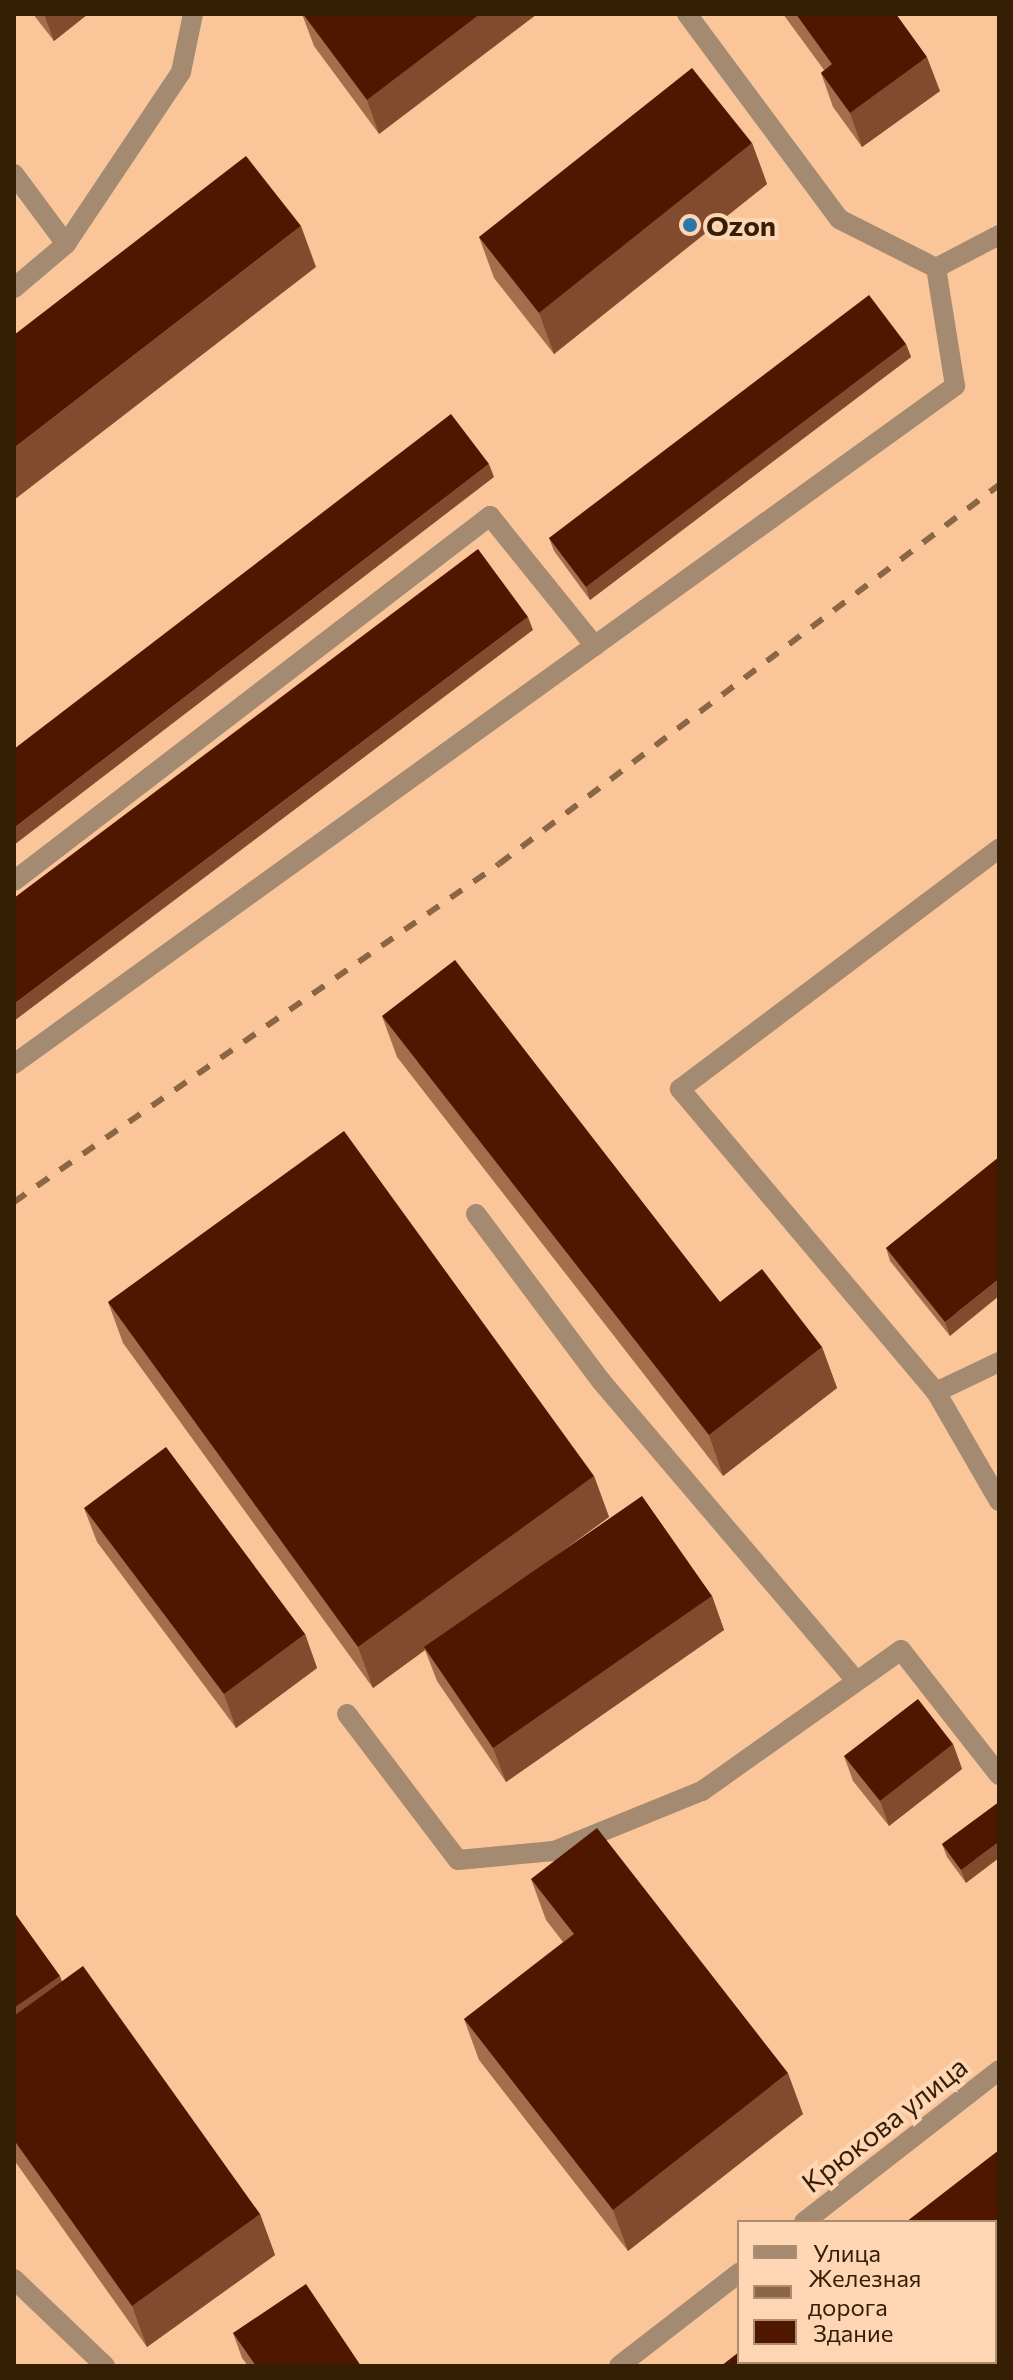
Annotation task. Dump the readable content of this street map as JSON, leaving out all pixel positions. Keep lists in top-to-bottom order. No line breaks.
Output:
{"streets":{"street":["Крюкова улица"]},"places":["Ozon"],"legend":["Улица","Железная дорога","Здание"]}
